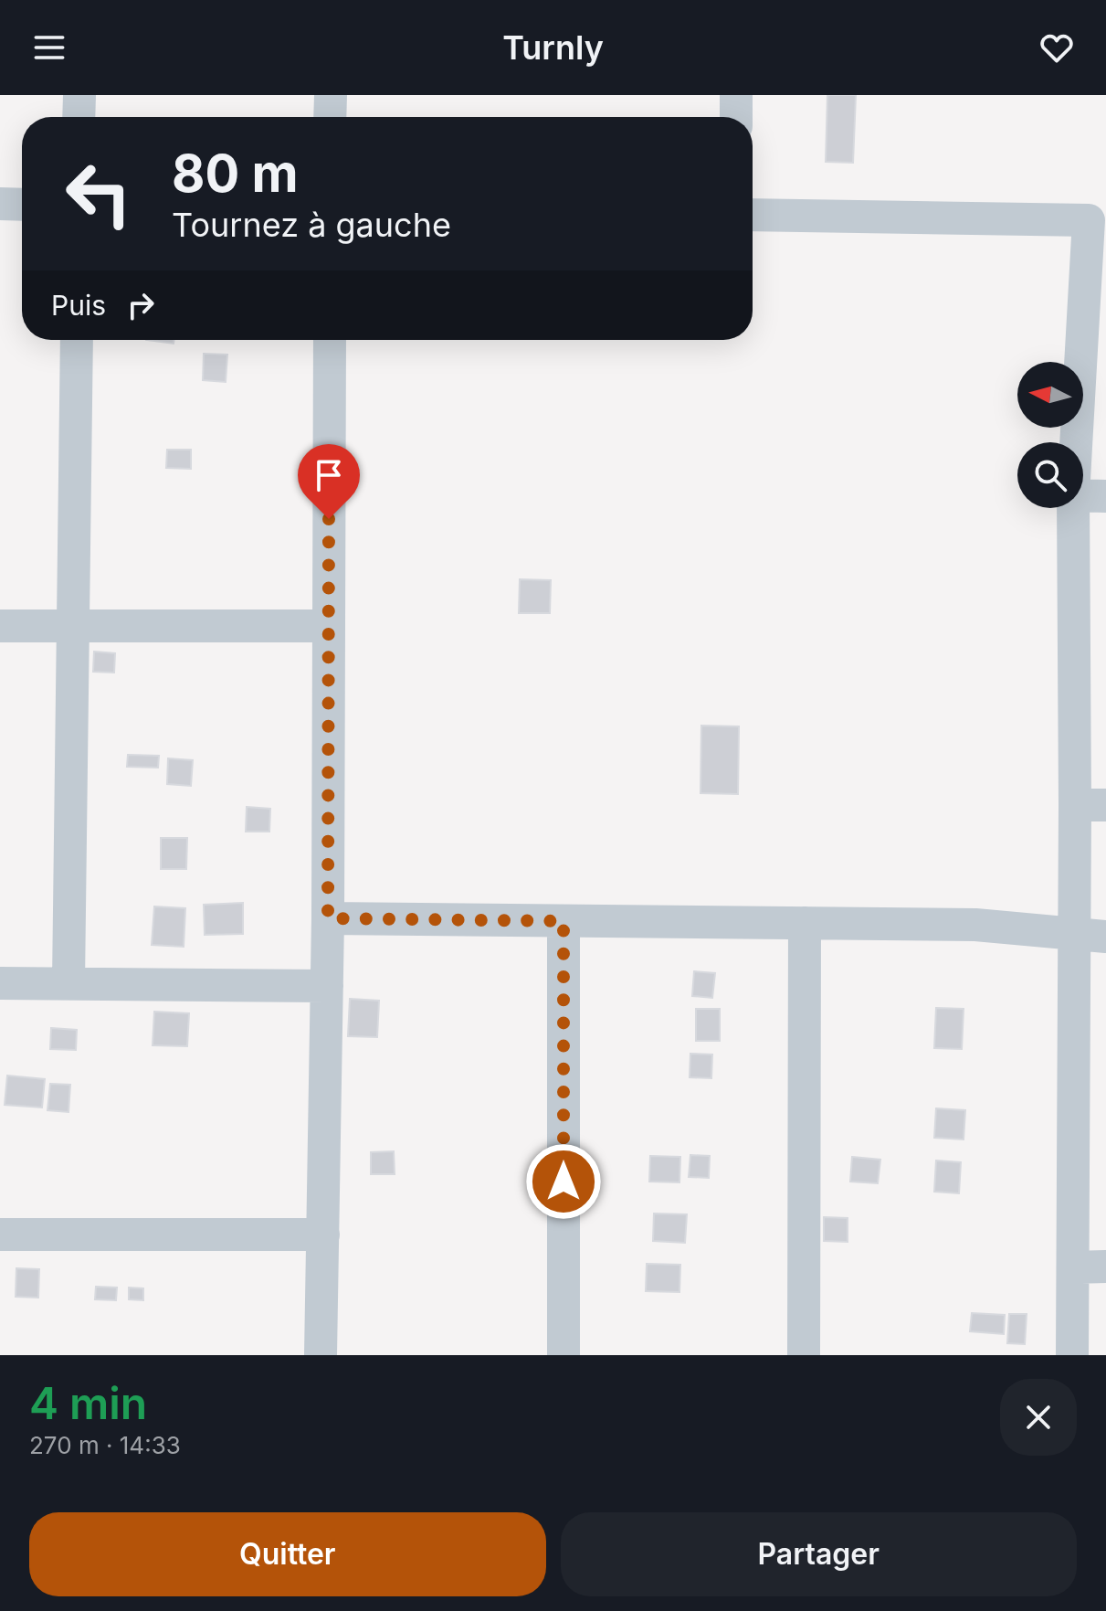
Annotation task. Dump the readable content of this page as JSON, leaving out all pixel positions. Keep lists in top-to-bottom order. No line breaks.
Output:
{"north":"left","page":{"header":"Turnly","turn":["80 m","Tournez à gauche"],"then":"Puis","heading":["4 min","270 m · 14:33"],"buttons":["Quitter","Partager"]}}
